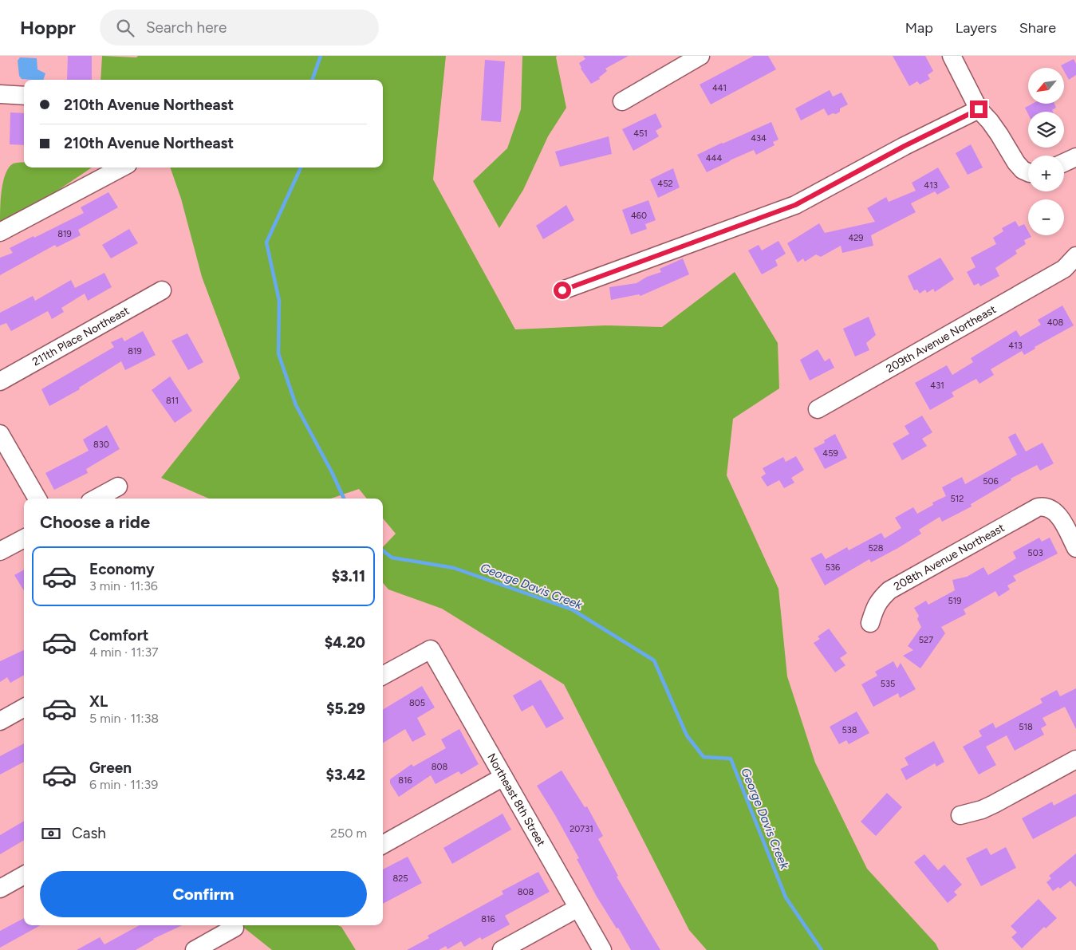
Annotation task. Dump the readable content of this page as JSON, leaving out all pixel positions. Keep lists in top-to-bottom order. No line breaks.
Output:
{"streets":{"street":["211th Place Northeast","209th Avenue Northeast","208th Avenue Northeast","Northeast 8th Street"]},"water":["George Davis Creek"],"house_numbers":["441","451","434","444","452","413","460","819","429","408","413","819","431","811","830","459","506","512","528","503","536","519","527","535","805","518","538","808","816","20731","825","808","816"],"north":"bottom left","page":{"header":"Hoppr","search":"Search here","nav":["Map","Layers","Share"],"map_buttons":["+","−"],"banner":["210th Avenue Northeast","210th Avenue Northeast"],"heading":"Choose a ride","list":[{"name":"Economy","note":"3 min · 11:36","value":"$3.11"},{"name":"Comfort","note":"4 min · 11:37","value":"$4.20"},{"name":"XL","note":"5 min · 11:38","value":"$5.29"},{"name":"Green","note":"6 min · 11:39","value":"$3.42"}],"pay":["Cash","250 m"],"buttons":"Confirm"}}
